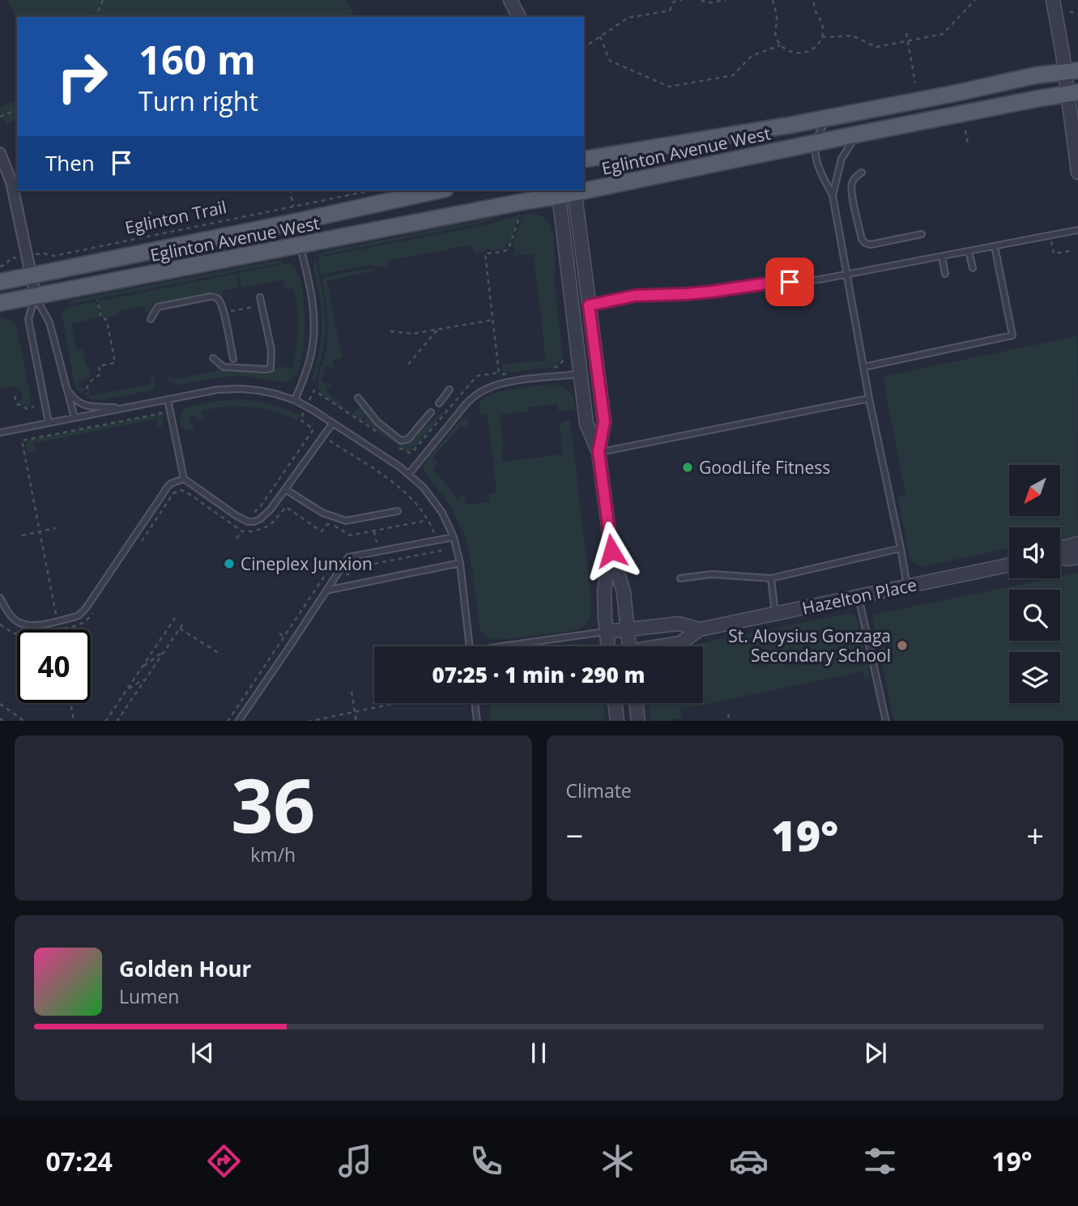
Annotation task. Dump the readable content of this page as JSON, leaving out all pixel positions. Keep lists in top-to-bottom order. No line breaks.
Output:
{"streets":{"main road":["Eglinton Avenue West"],"street":["Hazelton Place"],"path":["Eglinton Trail"]},"places":["GoodLife Fitness","Cineplex Junxion","St. Aloysius Gonzaga Secondary School"],"north":"bottom left","page":{"turn":["160 m","Turn right"],"then":"Then","limit":"40","trip":"07:25 · 1 min · 290 m","tile":[["36","km/h"],"Climate"],"heat":["−","19°","+"],"song":["Golden Hour","Lumen"],"tabs":["07:24","19°"]}}
